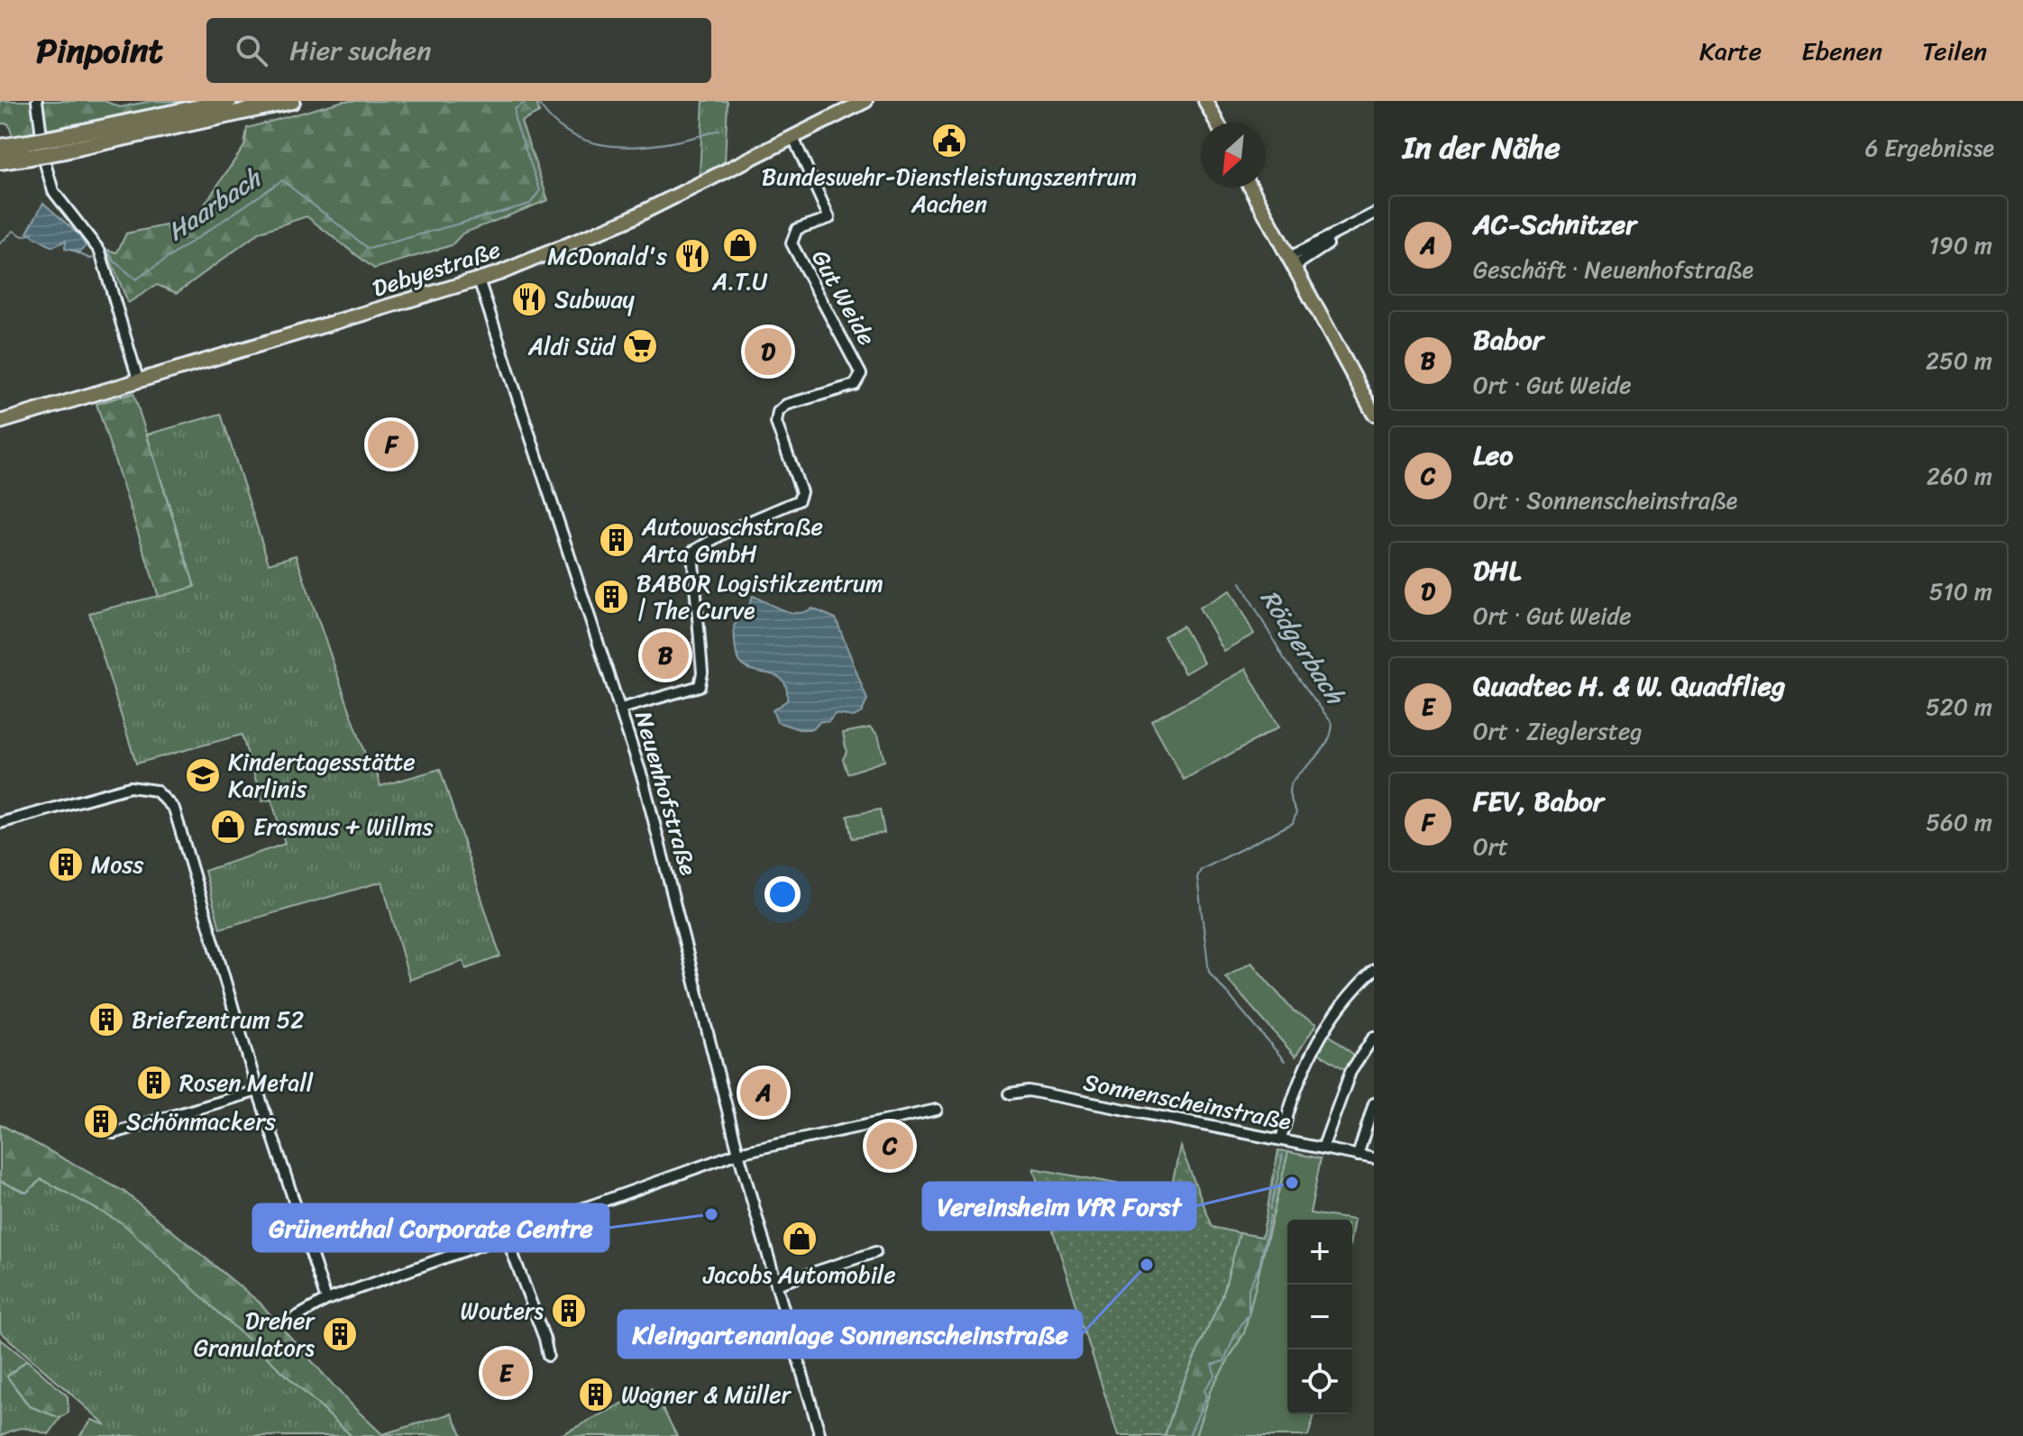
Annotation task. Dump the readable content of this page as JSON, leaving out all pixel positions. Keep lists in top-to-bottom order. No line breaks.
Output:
{"streets":{"main road":["Debyestraße"],"street":["Gut Weide","Neuenhofstraße","Sonnenscheinstraße"]},"crossings":[["Debyestraße","Gut Weide"],["Debyestraße","Neuenhofstraße"],["Gut Weide","Neuenhofstraße"]],"water":["Haarbach","Rödgerbach"],"places":{"public building":["Bundeswehr-Dienstleistungszentrum Aachen"],"shop":["A.T.U","Erasmus + Willms","Jacobs Automobile"],"restaurant":["McDonald's","Subway"],"supermarket":["Aldi Süd"],"building":["Autowaschstraße Arta GmbH","BABOR Logistikzentrum | The Curve","Moss","Briefzentrum 52","Rosen Metall","Schönmackers","Wouters","Dreher Granulators","Wagner & Müller"],"school or university":["Kindertagesstätte Karlinis"],"other":["Vereinsheim VfR Forst","Grünenthal Corporate Centre","Kleingartenanlage Sonnenscheinstraße"]},"north":"bottom left","page":{"header":"Pinpoint","search":"Hier suchen","nav":["Karte","Ebenen","Teilen"],"heading":["In der Nähe","6 Ergebnisse"],"list":[{"mark":"A","name":"AC-Schnitzer","note":"Geschäft · Neuenhofstraße","value":"190 m"},{"mark":"B","name":"Babor","note":"Ort · Gut Weide","value":"250 m"},{"mark":"C","name":"Leo","note":"Ort · Sonnenscheinstraße","value":"260 m"},{"mark":"D","name":"DHL","note":"Ort · Gut Weide","value":"510 m"},{"mark":"E","name":"Quadtec H. & W. Quadflieg","note":"Ort · Zieglersteg","value":"520 m"},{"mark":"F","name":"FEV, Babor","note":"Ort","value":"560 m"}],"pins":["D","F","B","A","C","E"],"map_buttons":["+","−"]}}
